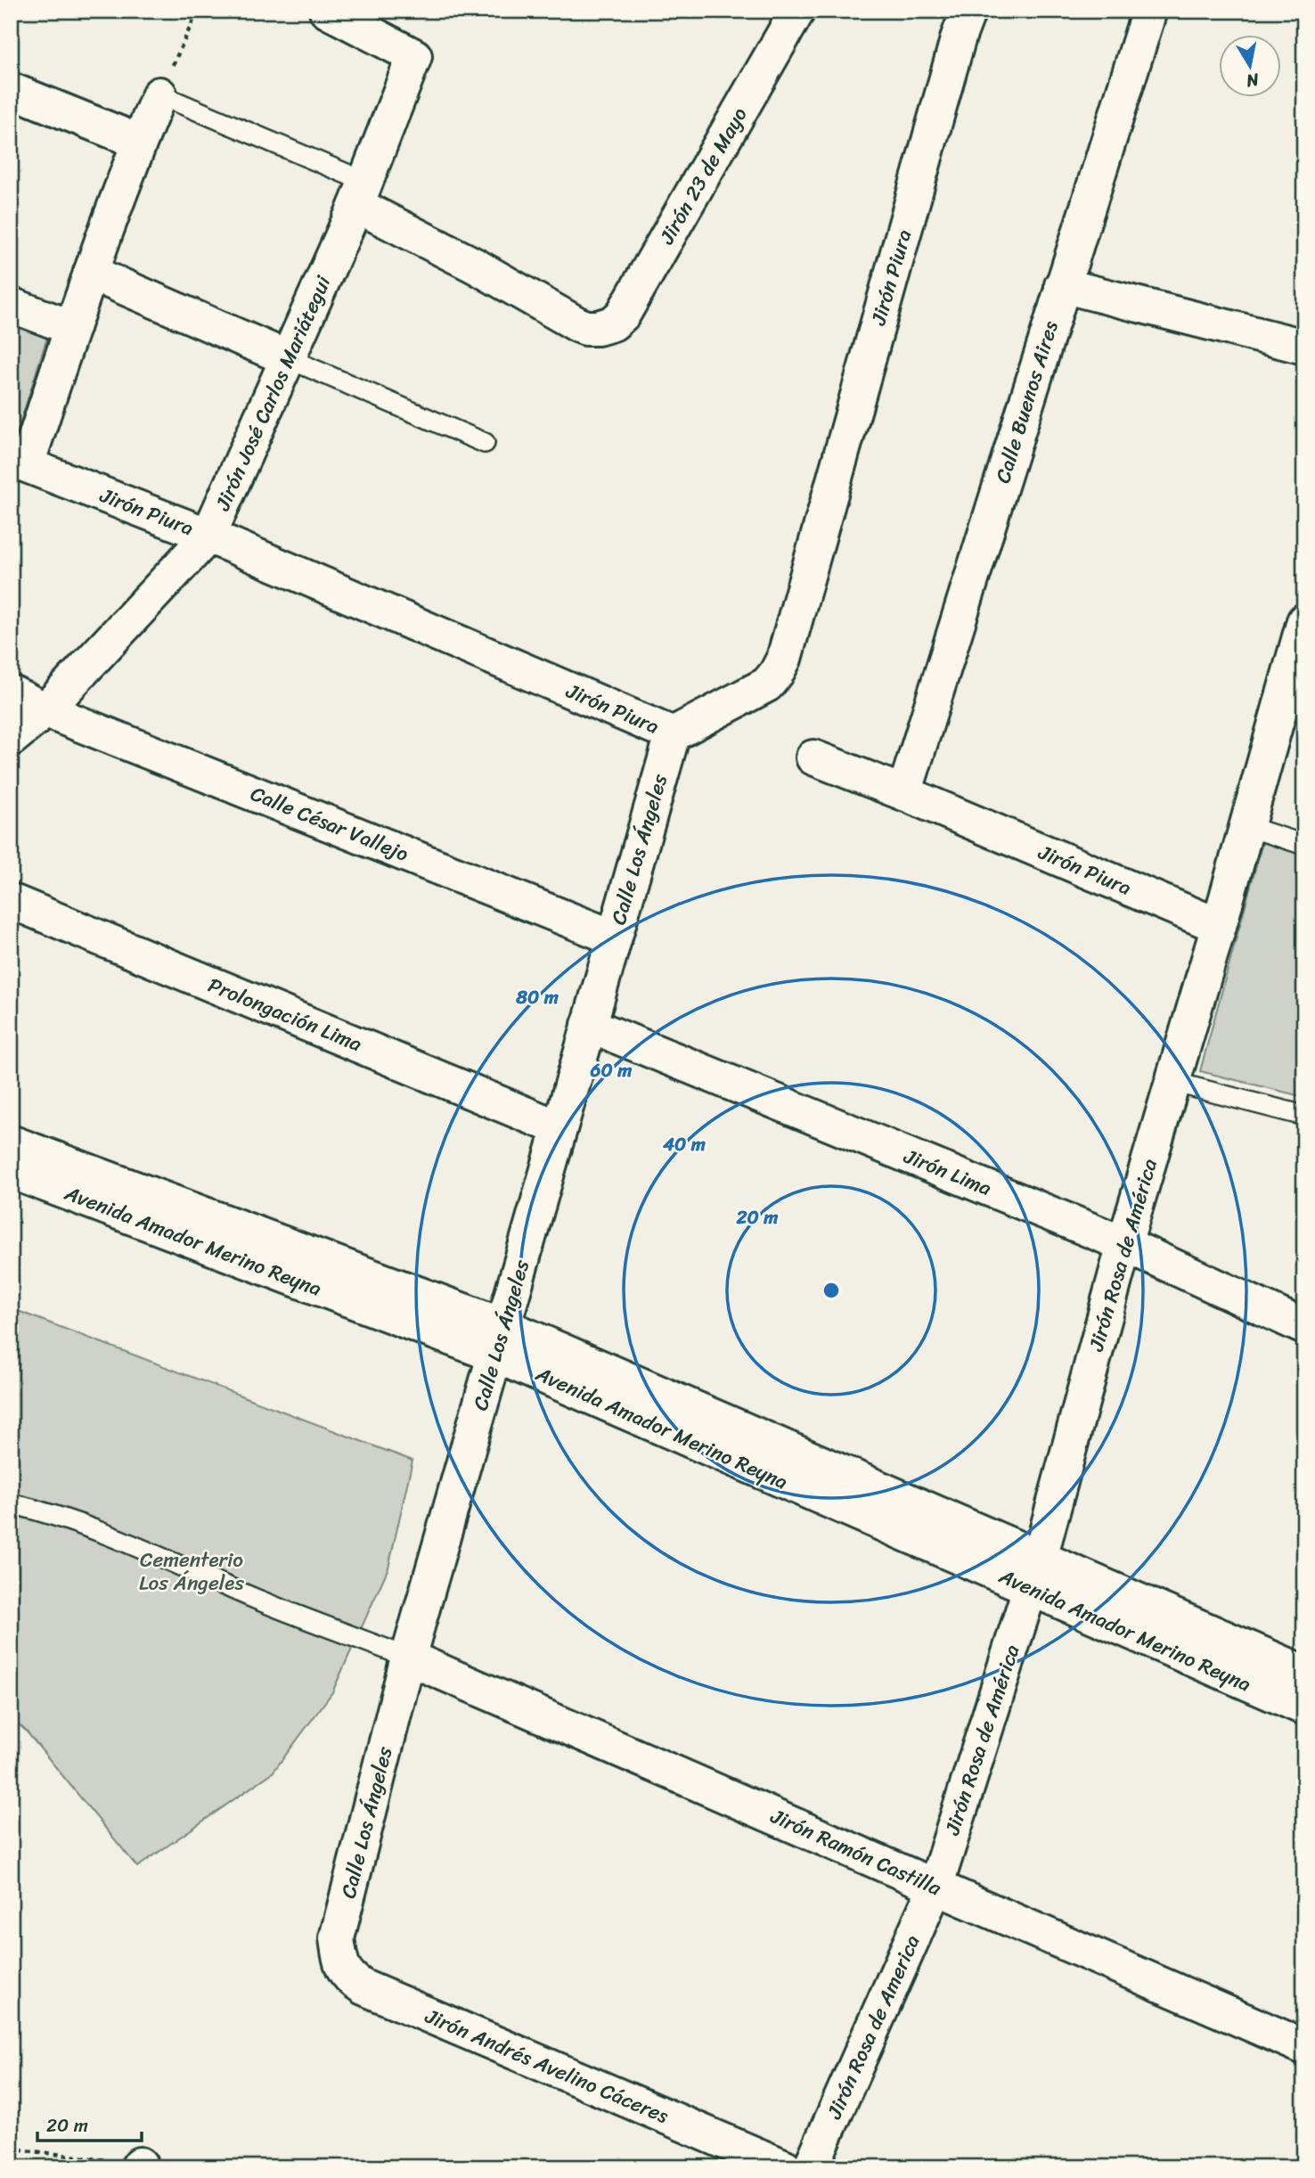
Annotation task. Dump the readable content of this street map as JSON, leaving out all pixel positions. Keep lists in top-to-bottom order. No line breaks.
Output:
{"streets":{"street":["Jirón 23 de Mayo","Jirón Piura","Jirón José Carlos Mariátegui","Calle Buenos Aires","Calle César Vallejo","Calle Los Ángeles","Prolongación Lima","Jirón Lima","Avenida Amador Merino Reyna","Jirón Rosa de América","Jirón Ramón Castilla","Jirón Rosa de America","Jirón Andrés Avelino Cáceres"]},"crossings":[["Jirón 23 de Mayo","Jirón José Carlos Mariátegui"],["Jirón Piura","Jirón José Carlos Mariátegui"],["Jirón Piura","Calle Buenos Aires"],["Jirón Piura","Calle Los Ángeles"],["Jirón Piura","Jirón Rosa de América"],["Jirón José Carlos Mariátegui","Calle César Vallejo"],["Calle César Vallejo","Calle Los Ángeles"],["Calle Los Ángeles","Prolongación Lima"],["Calle Los Ángeles","Jirón Lima"],["Calle Los Ángeles","Avenida Amador Merino Reyna"],["Calle Los Ángeles","Jirón Ramón Castilla"],["Calle Los Ángeles","Jirón Andrés Avelino Cáceres"],["Jirón Lima","Jirón Rosa de América"],["Avenida Amador Merino Reyna","Jirón Rosa de América"],["Jirón Rosa de América","Jirón Ramón Castilla"],["Jirón Rosa de América","Jirón Rosa de America"],["Jirón Ramón Castilla","Jirón Rosa de America"]],"parks":["Cementerio Los Ángeles"],"scale_bar":"20 m","north":"bottom","rings":["80 m","60 m","40 m","20 m"]}
